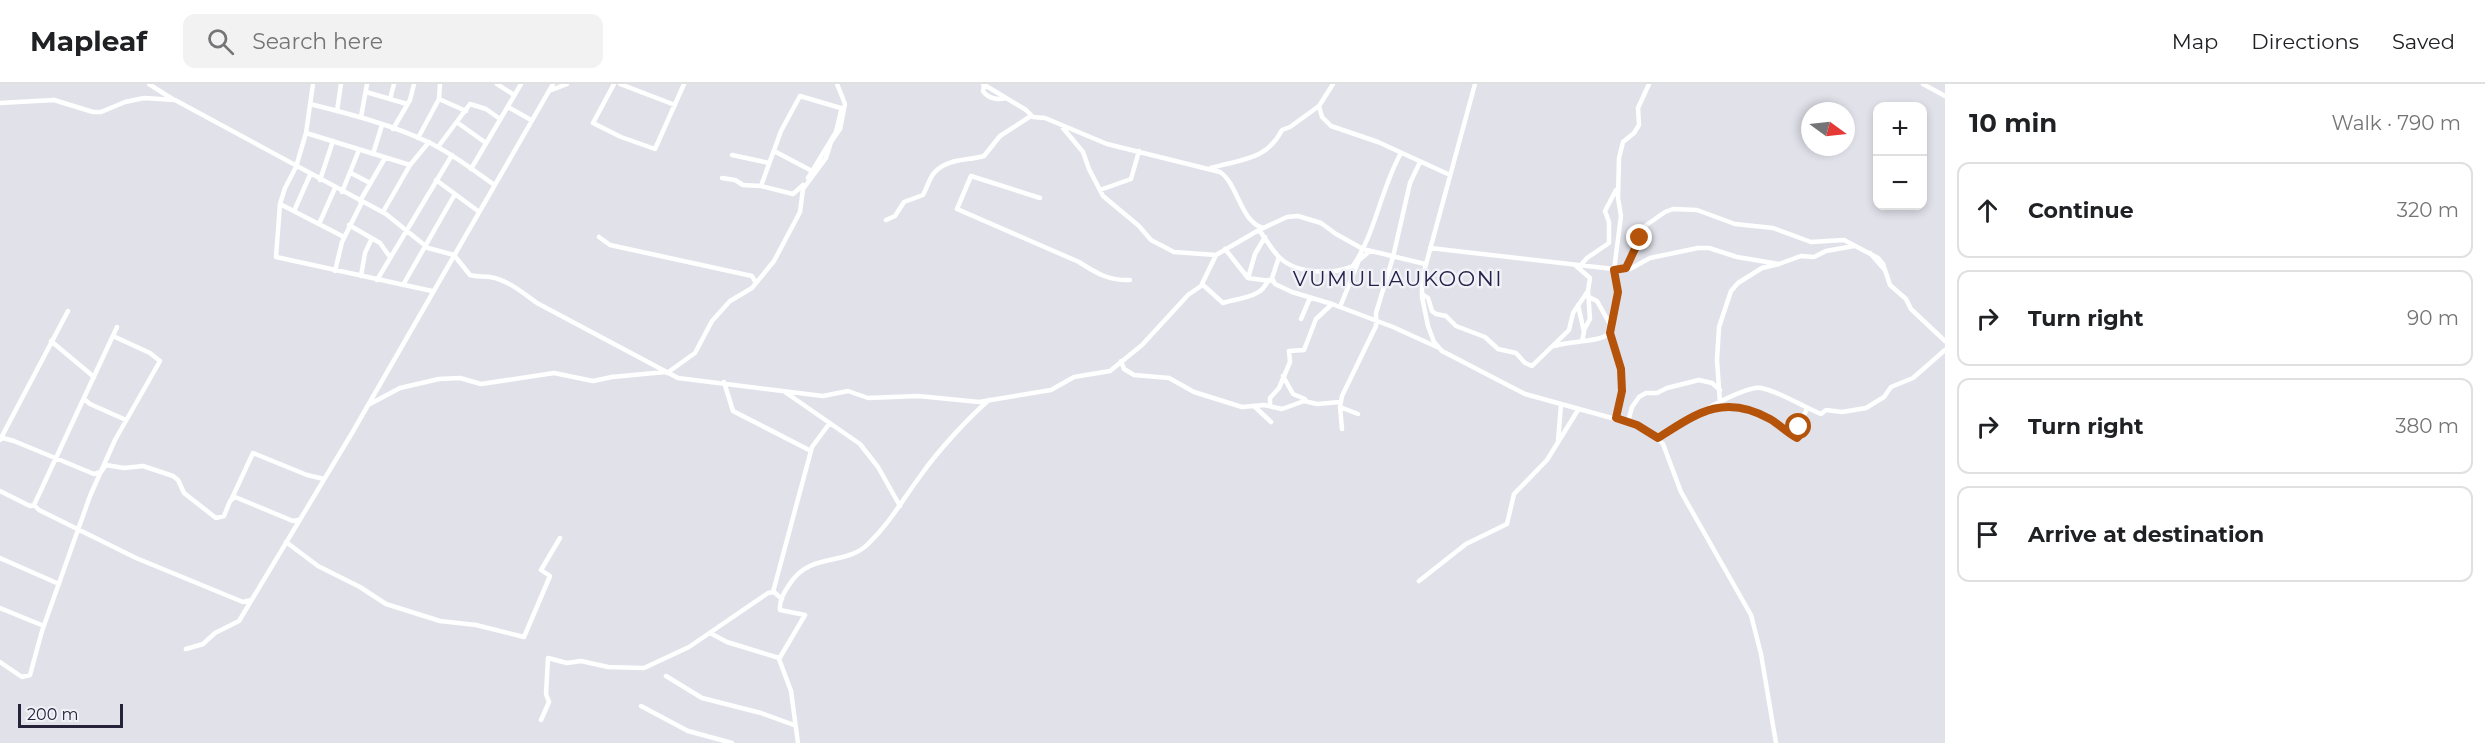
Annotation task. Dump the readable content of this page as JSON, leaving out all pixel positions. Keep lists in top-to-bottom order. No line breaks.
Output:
{"districts":["VUMULIAUKOONI"],"scale_bar":"200 m","north":"right","page":{"header":"Mapleaf","search":"Search here","nav":["Map","Directions","Saved"],"heading":["10 min","Walk · 790 m"],"map_buttons":["+","−"],"list":[["Continue","320 m"],["Turn right","90 m"],["Turn right","380 m"],"Arrive at destination"],"scale":"200 m"}}
